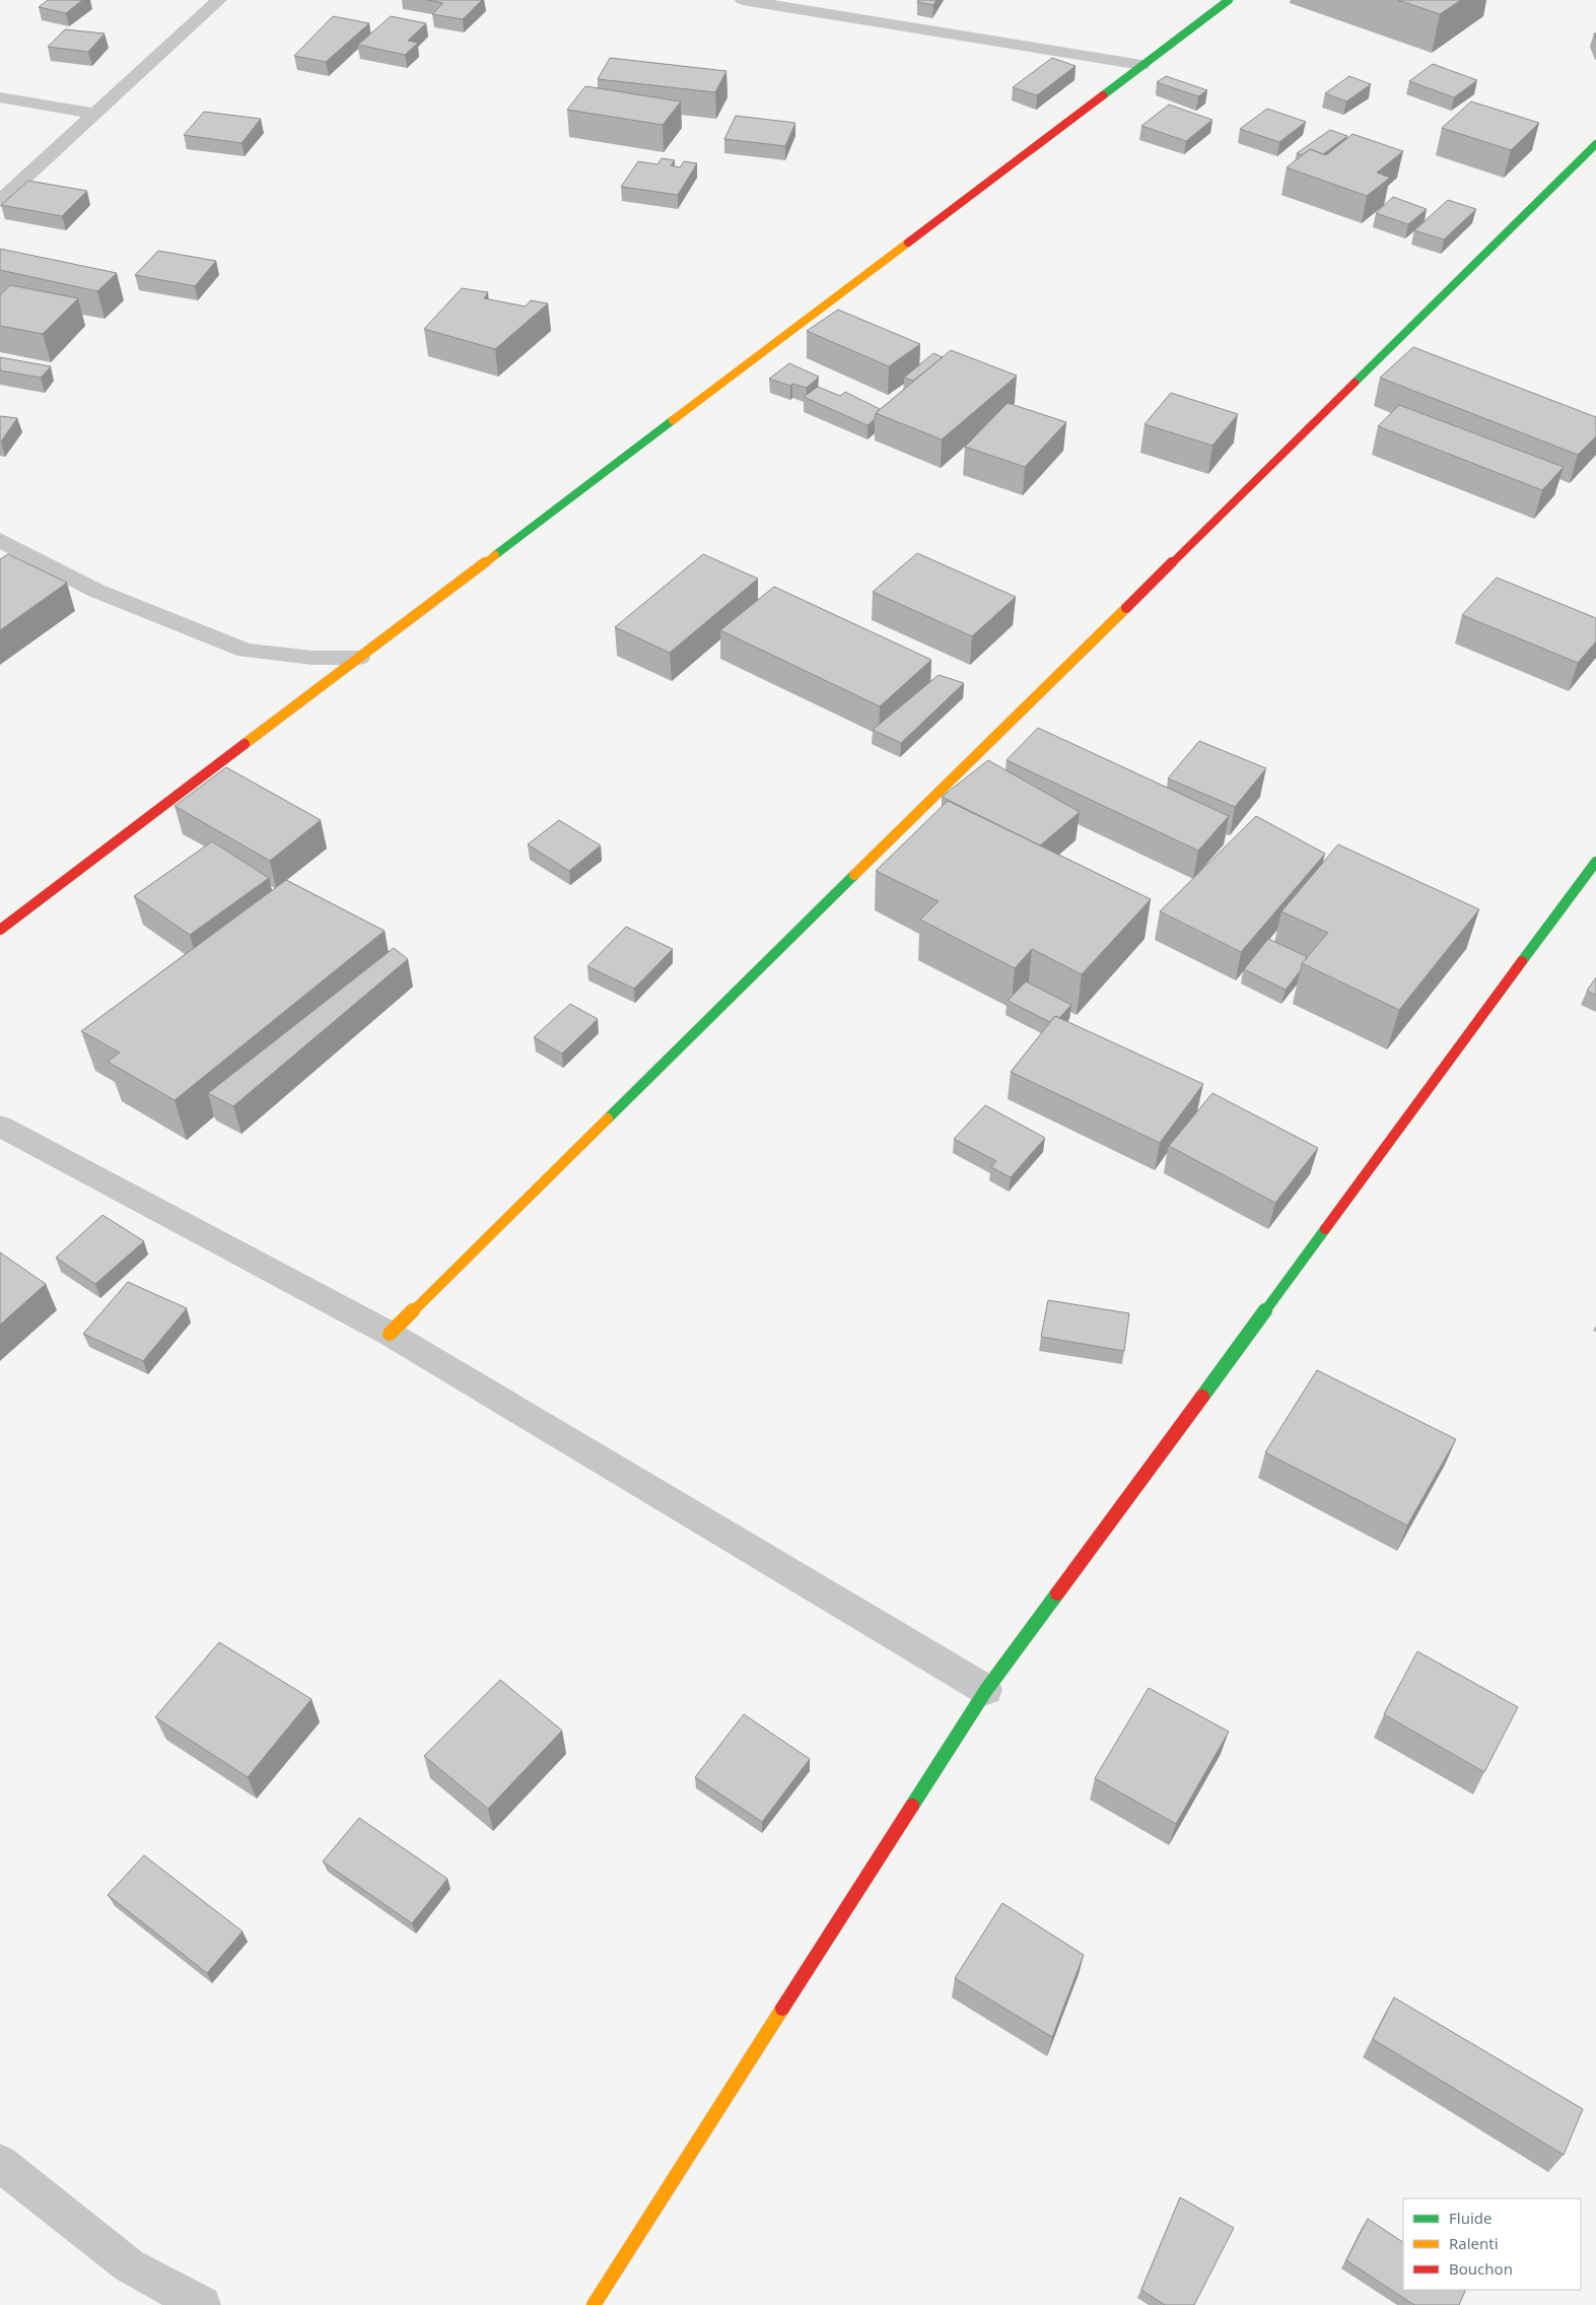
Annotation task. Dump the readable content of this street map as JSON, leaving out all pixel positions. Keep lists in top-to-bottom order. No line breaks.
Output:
{"legend":["Fluide","Ralenti","Bouchon"]}
